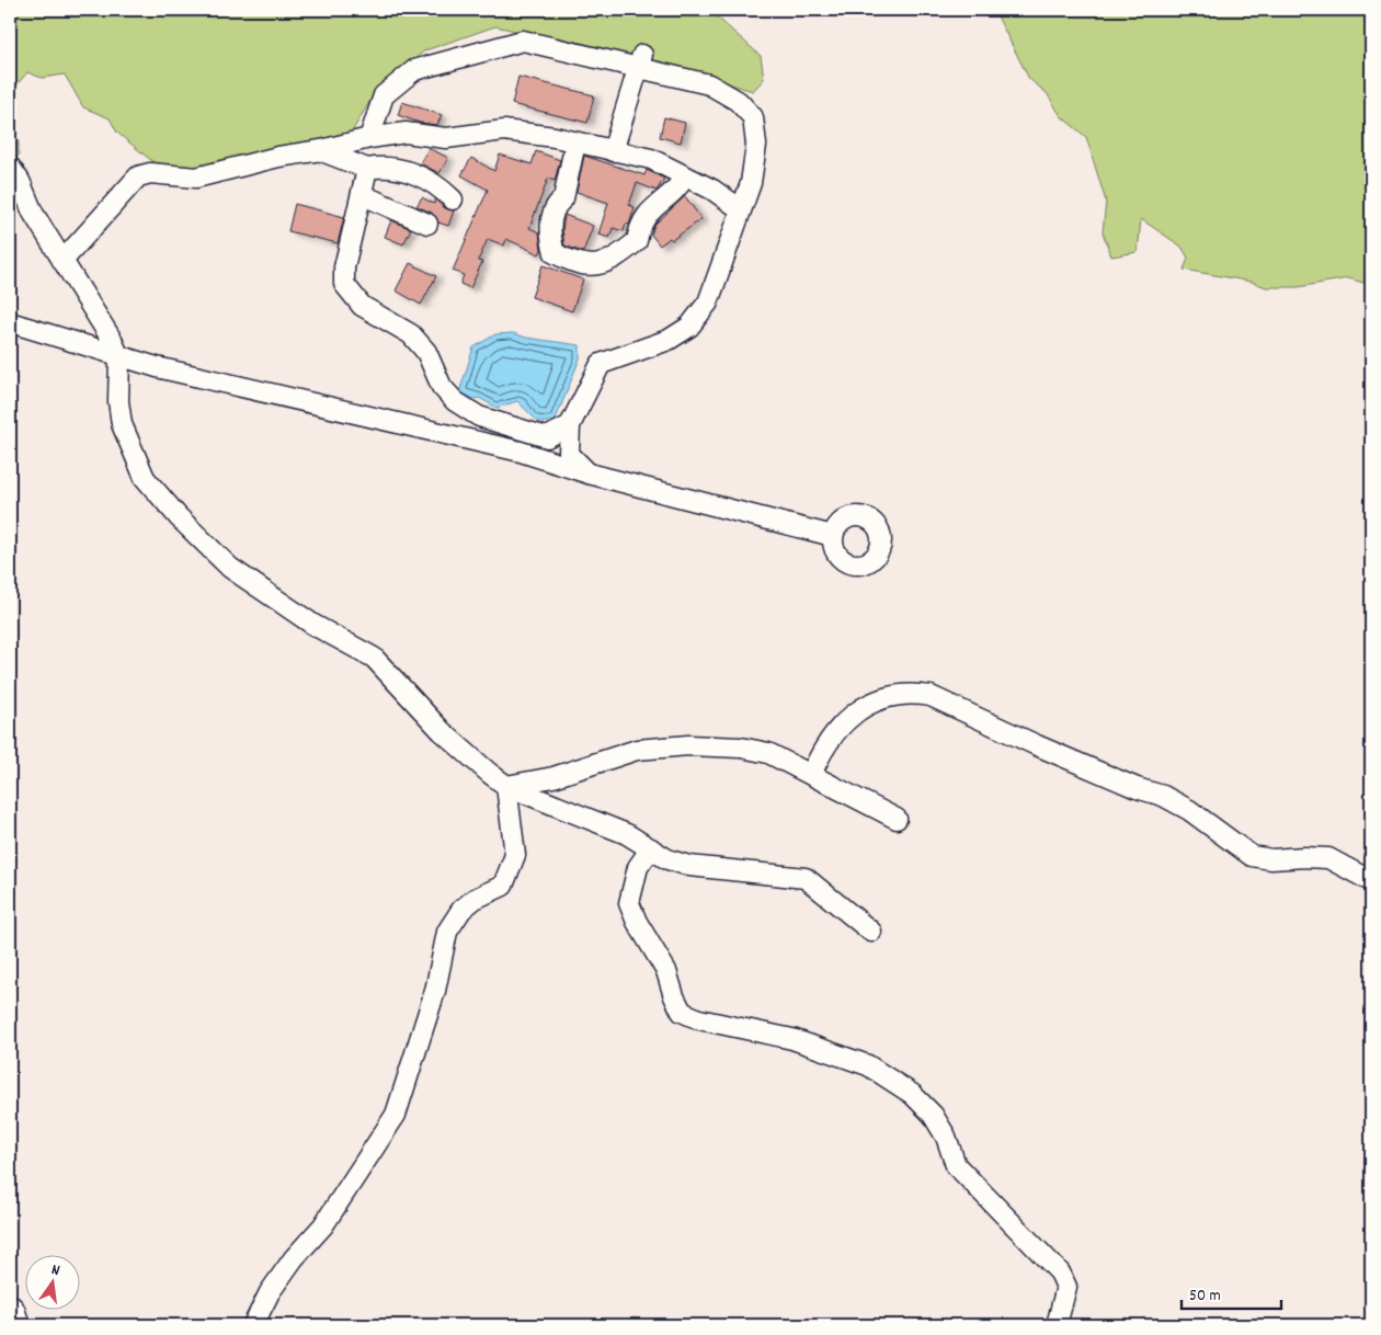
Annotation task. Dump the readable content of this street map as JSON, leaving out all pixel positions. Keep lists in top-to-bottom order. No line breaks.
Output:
{"scale_bar":"50 m","north":"top"}
